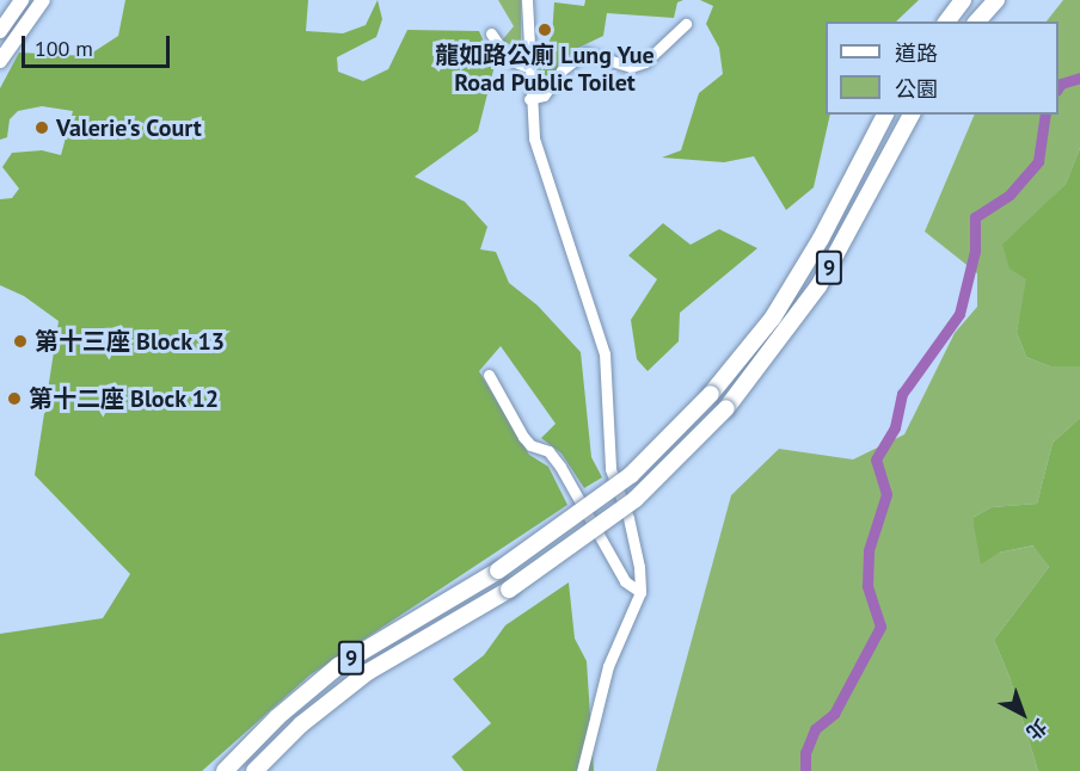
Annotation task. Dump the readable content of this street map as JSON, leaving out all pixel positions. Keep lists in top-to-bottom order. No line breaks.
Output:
{"streets":{"highway":["9"]},"places":["龍如路公廁 Lung Yue Road Public Toilet","Valerie's Court","第十三座 Block 13","第十二座 Block 12"],"legend":["道路","公園"],"scale_bar":"100 m","north":"bottom right"}
